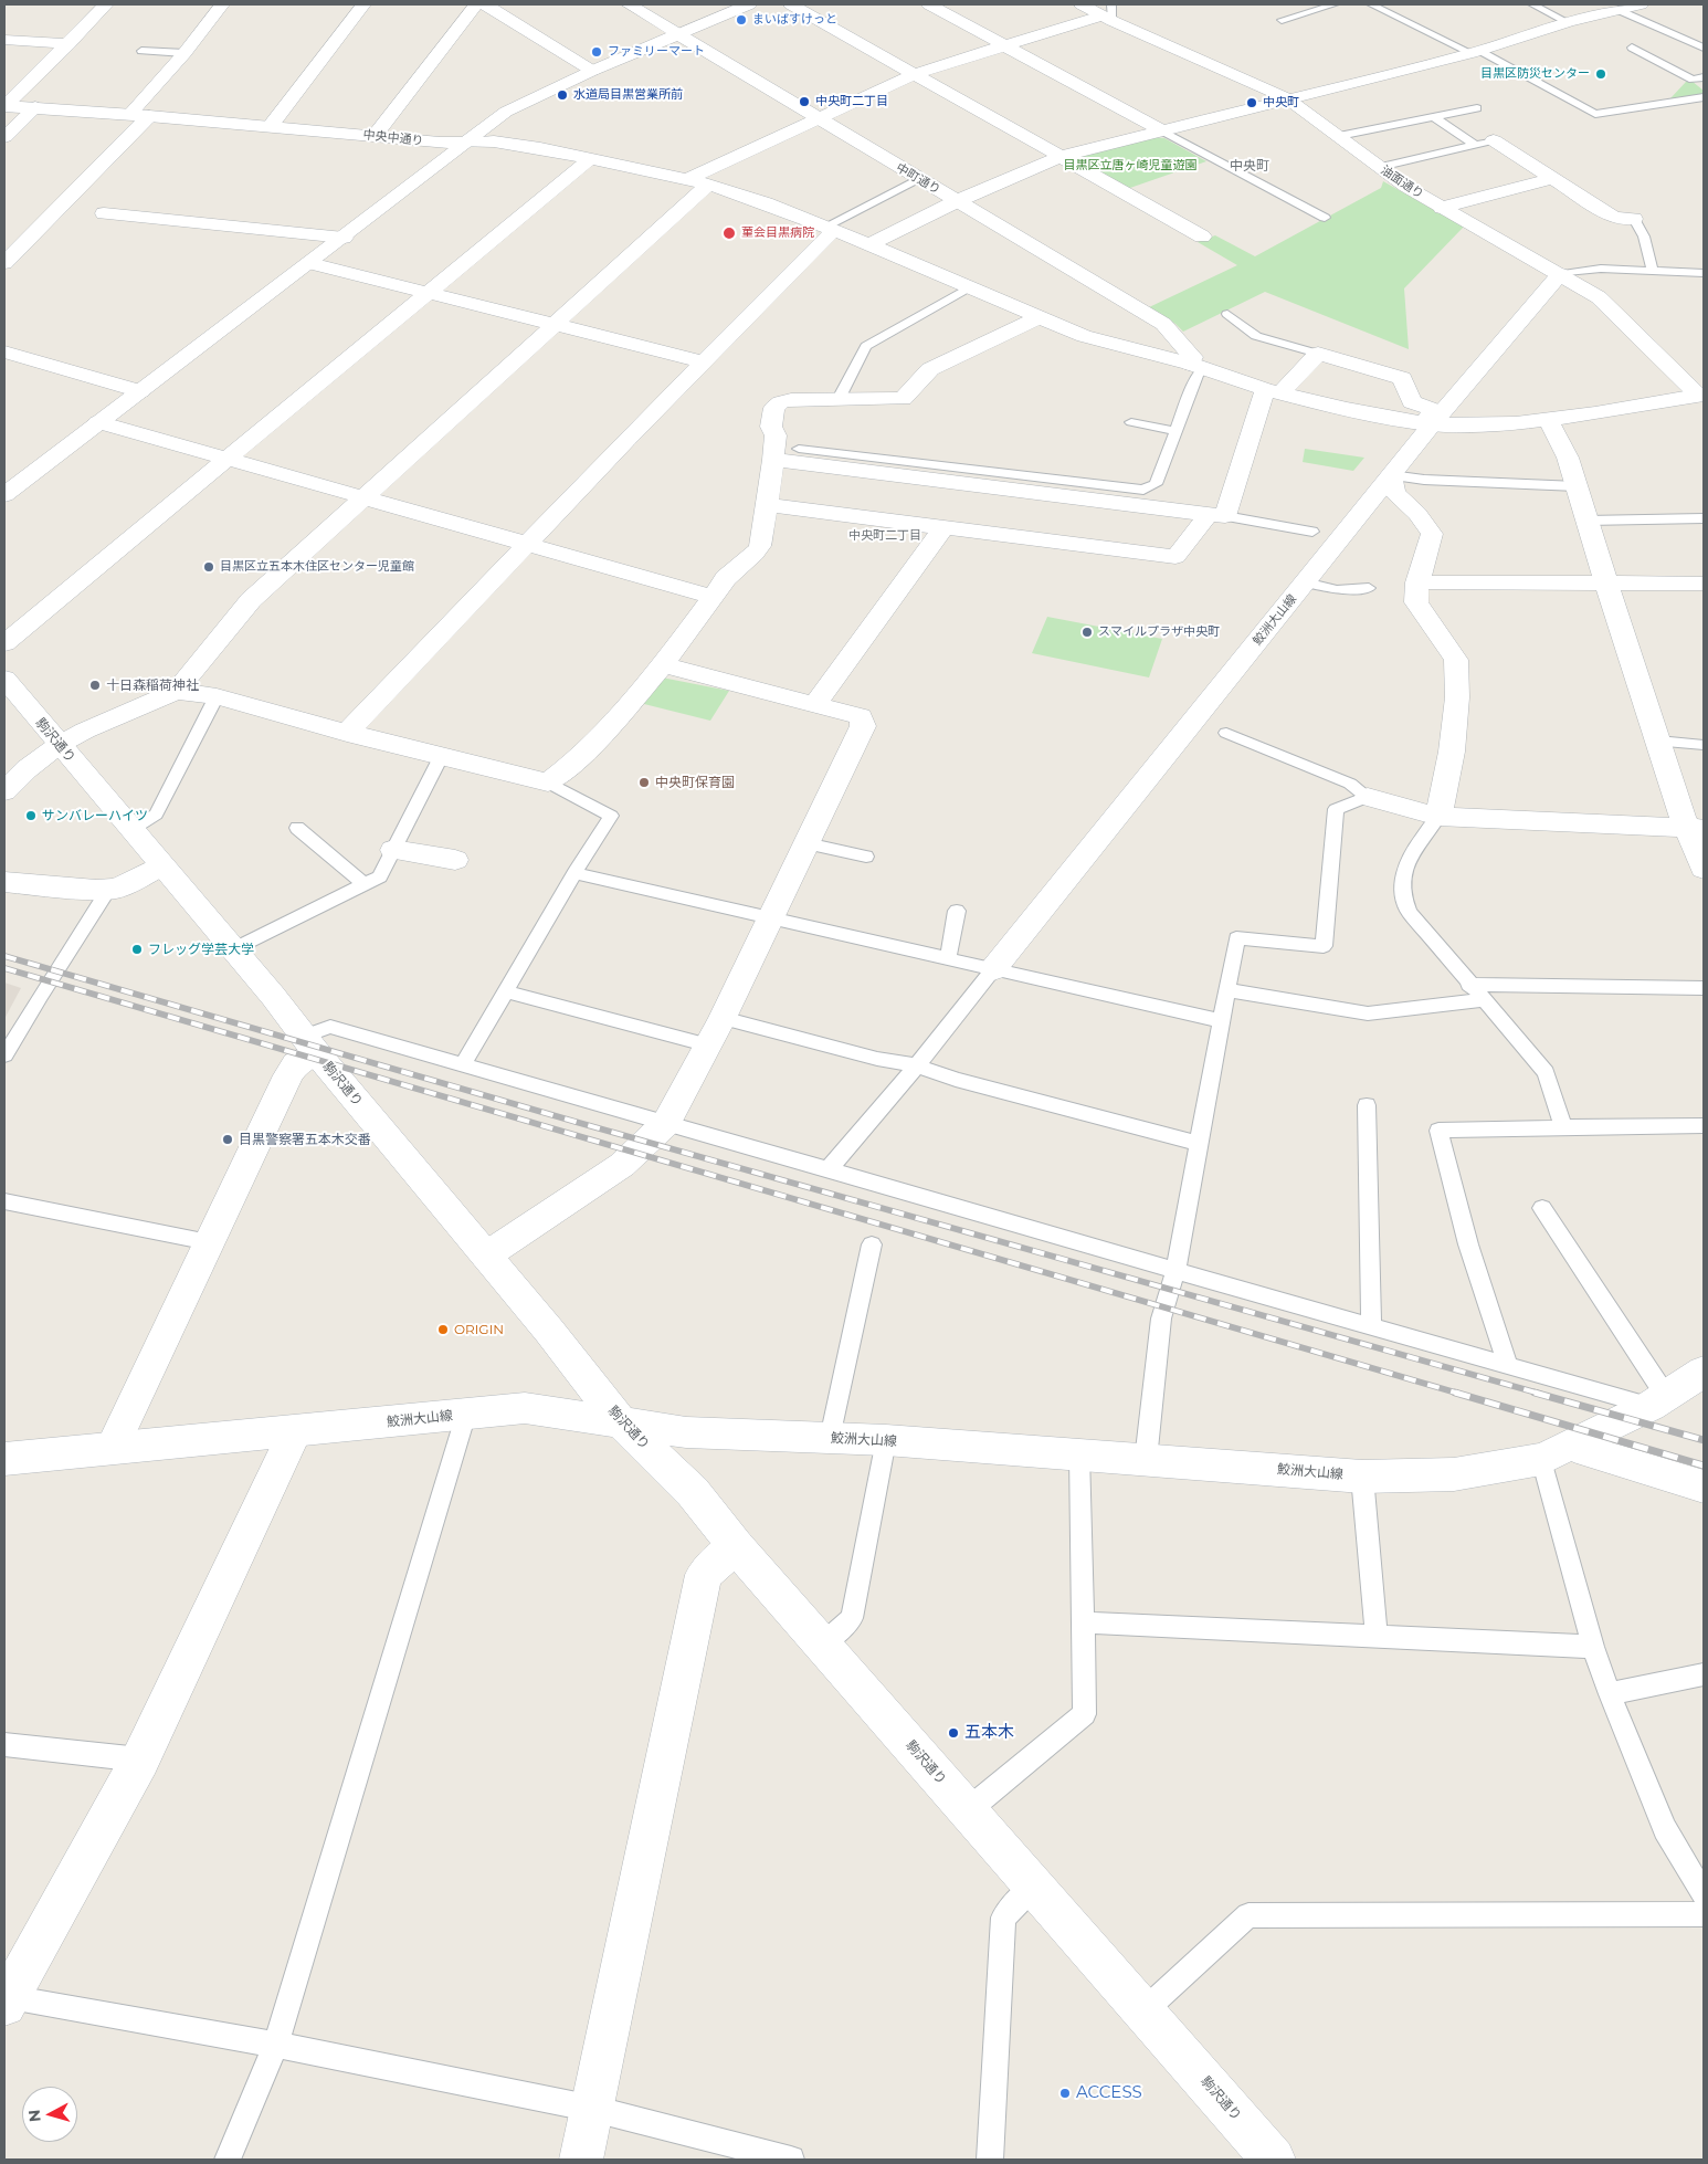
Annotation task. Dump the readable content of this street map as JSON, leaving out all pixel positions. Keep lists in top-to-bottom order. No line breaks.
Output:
{"streets":{"street":["中央中通り","中町通り","油面通り","鮫洲大山線","駒沢通り"]},"crossings":[["中央中通り","中町通り"],["中央中通り","油面通り"],["中央中通り","鮫洲大山線"],["油面通り","鮫洲大山線"],["鮫洲大山線","駒沢通り"]],"districts":["中央町","中央町二丁目"],"parks":["目黒区立唐ヶ崎児童遊園"],"places":["まいばすけっと","ファミリーマート","目黒区防災センター","水道局目黒営業所前","中央町二丁目","中央町","菫会目黒病院","目黒区立五本木住区センター児童館","スマイルプラザ中央町","十日森稲荷神社","中央町保育園","サンバレーハイツ","フレッグ学芸大学","目黒警察署五本木交番","ORIGIN","五本木","ACCESS"],"north":"left"}
